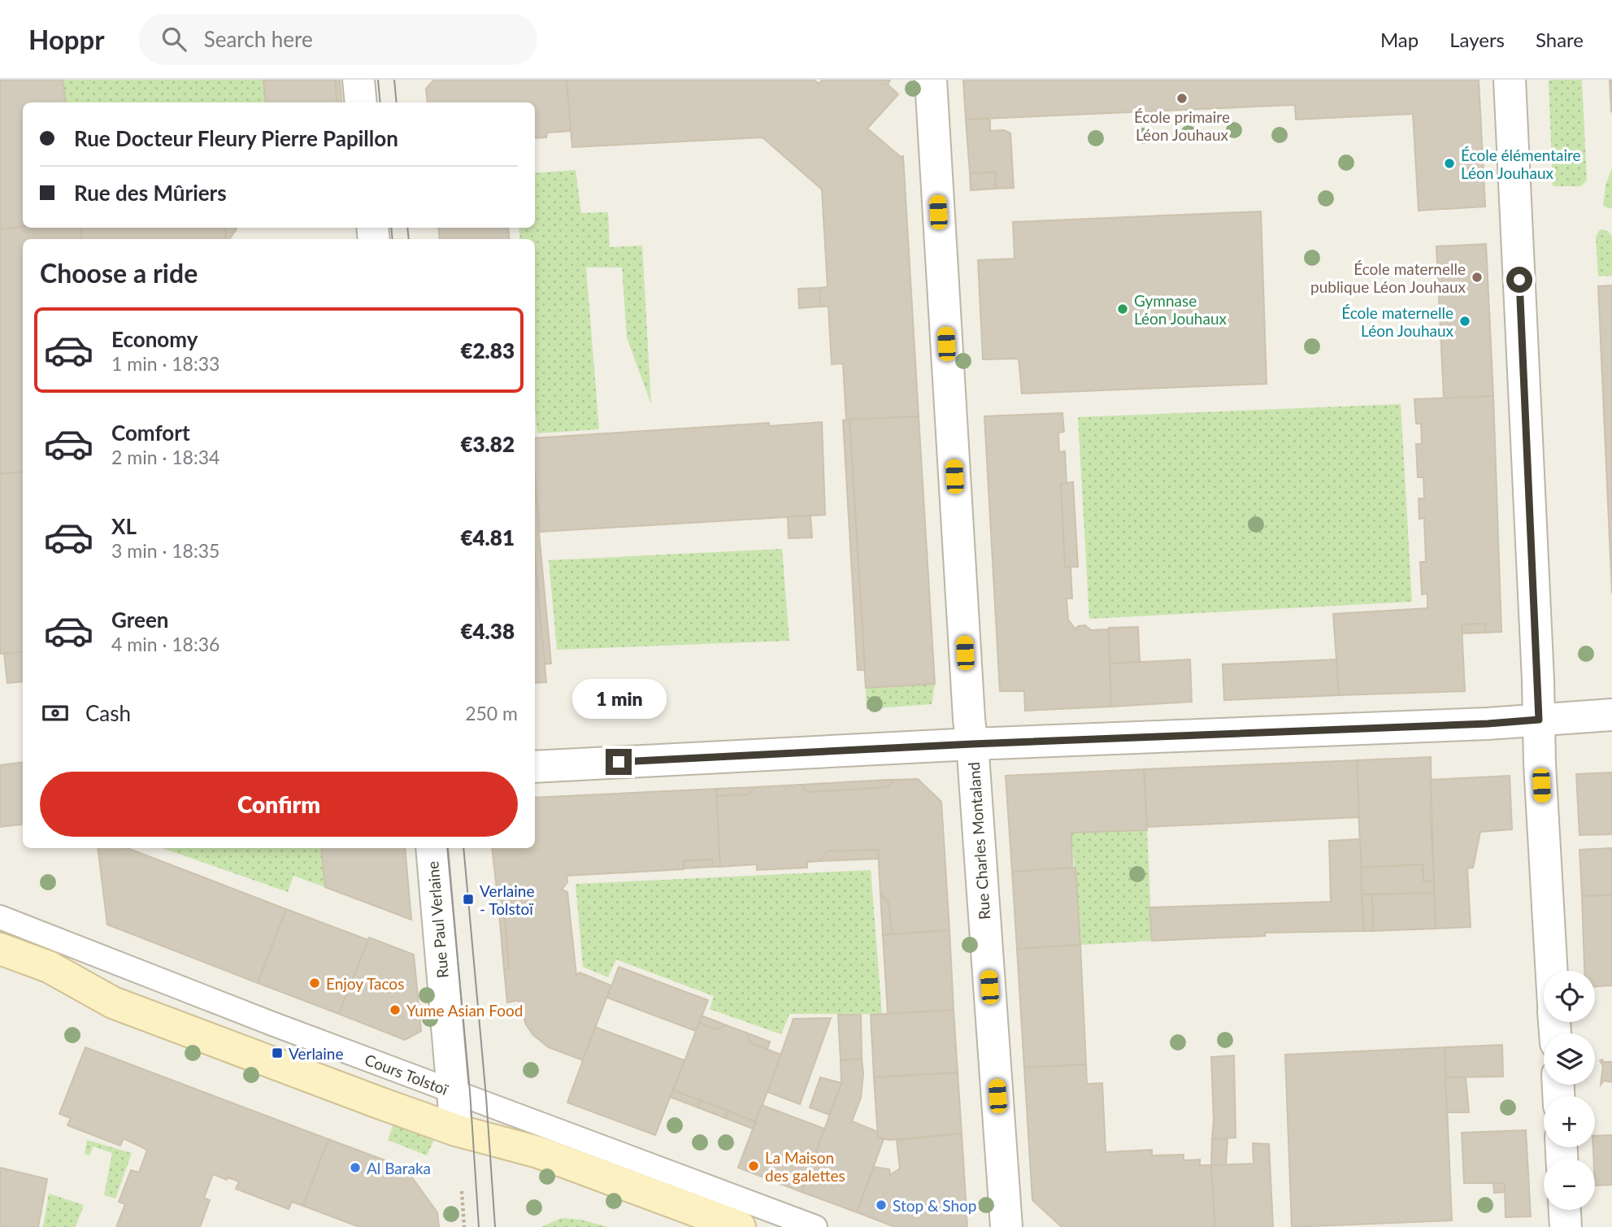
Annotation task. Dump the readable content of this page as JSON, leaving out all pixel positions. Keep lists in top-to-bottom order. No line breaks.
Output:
{"streets":{"street":["Rue Charles Montaland","Rue Paul Verlaine"],"lane":["Cours Tolstoï"]},"crossings":[["Rue Paul Verlaine","Cours Tolstoï"]],"places":{"other":["École primaire Léon Jouhaux","École élémentaire Léon Jouhaux","École maternelle publique Léon Jouhaux","Gymnase Léon Jouhaux","École maternelle Léon Jouhaux","Enjoy Tacos","Yume Asian Food","La Maison des galettes","Al Baraka","Stop & Shop"],"transit":["Verlaine - Tolstoï","Verlaine"]},"page":{"header":"Hoppr","search":"Search here","nav":["Map","Layers","Share"],"banner":["Rue Docteur Fleury Pierre Papillon","Rue des Mûriers"],"heading":"Choose a ride","list":[{"name":"Economy","note":"1 min · 18:33","value":"€2.83"},{"name":"Comfort","note":"2 min · 18:34","value":"€3.82"},{"name":"XL","note":"3 min · 18:35","value":"€4.81"},{"name":"Green","note":"4 min · 18:36","value":"€4.38"}],"bubble":"1 min","pay":["Cash","250 m"],"buttons":"Confirm","map_buttons":["+","−"]}}
